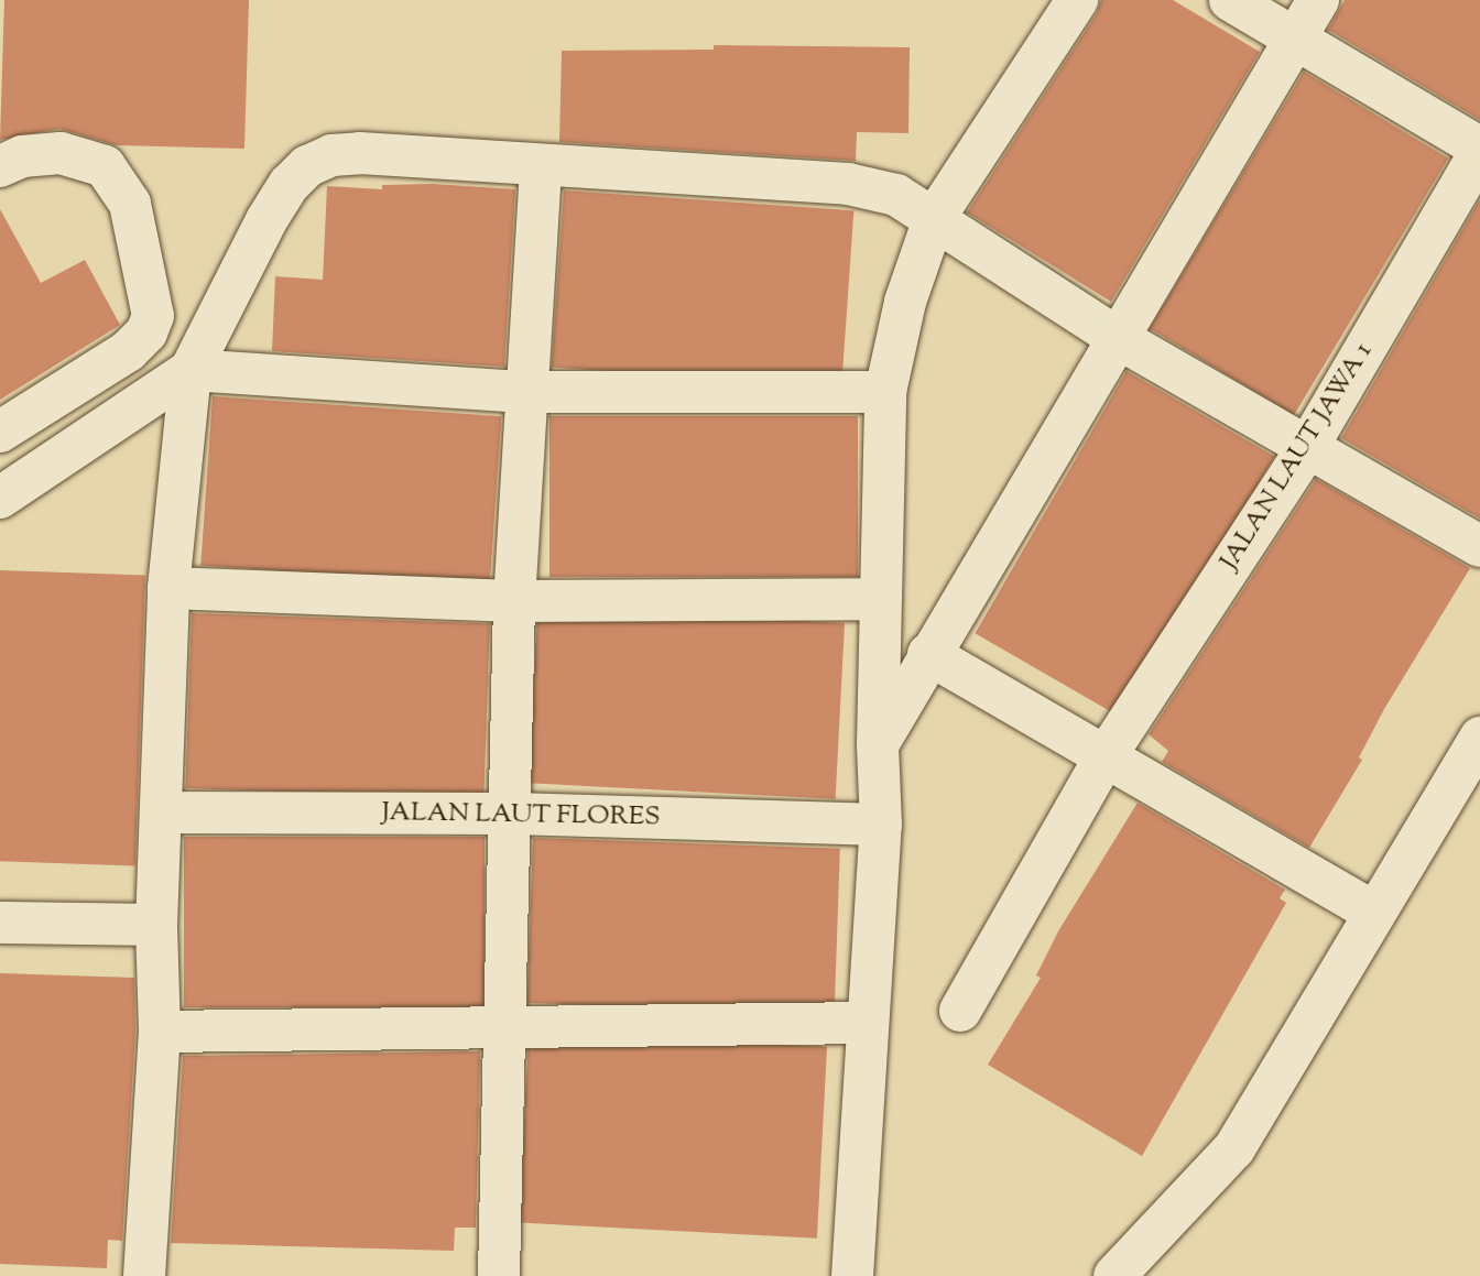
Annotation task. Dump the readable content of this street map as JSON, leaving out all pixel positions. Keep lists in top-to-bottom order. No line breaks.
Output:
{"streets":{"street":["JALAN LAUT JAWA 1","JALAN LAUT FLORES"]}}
